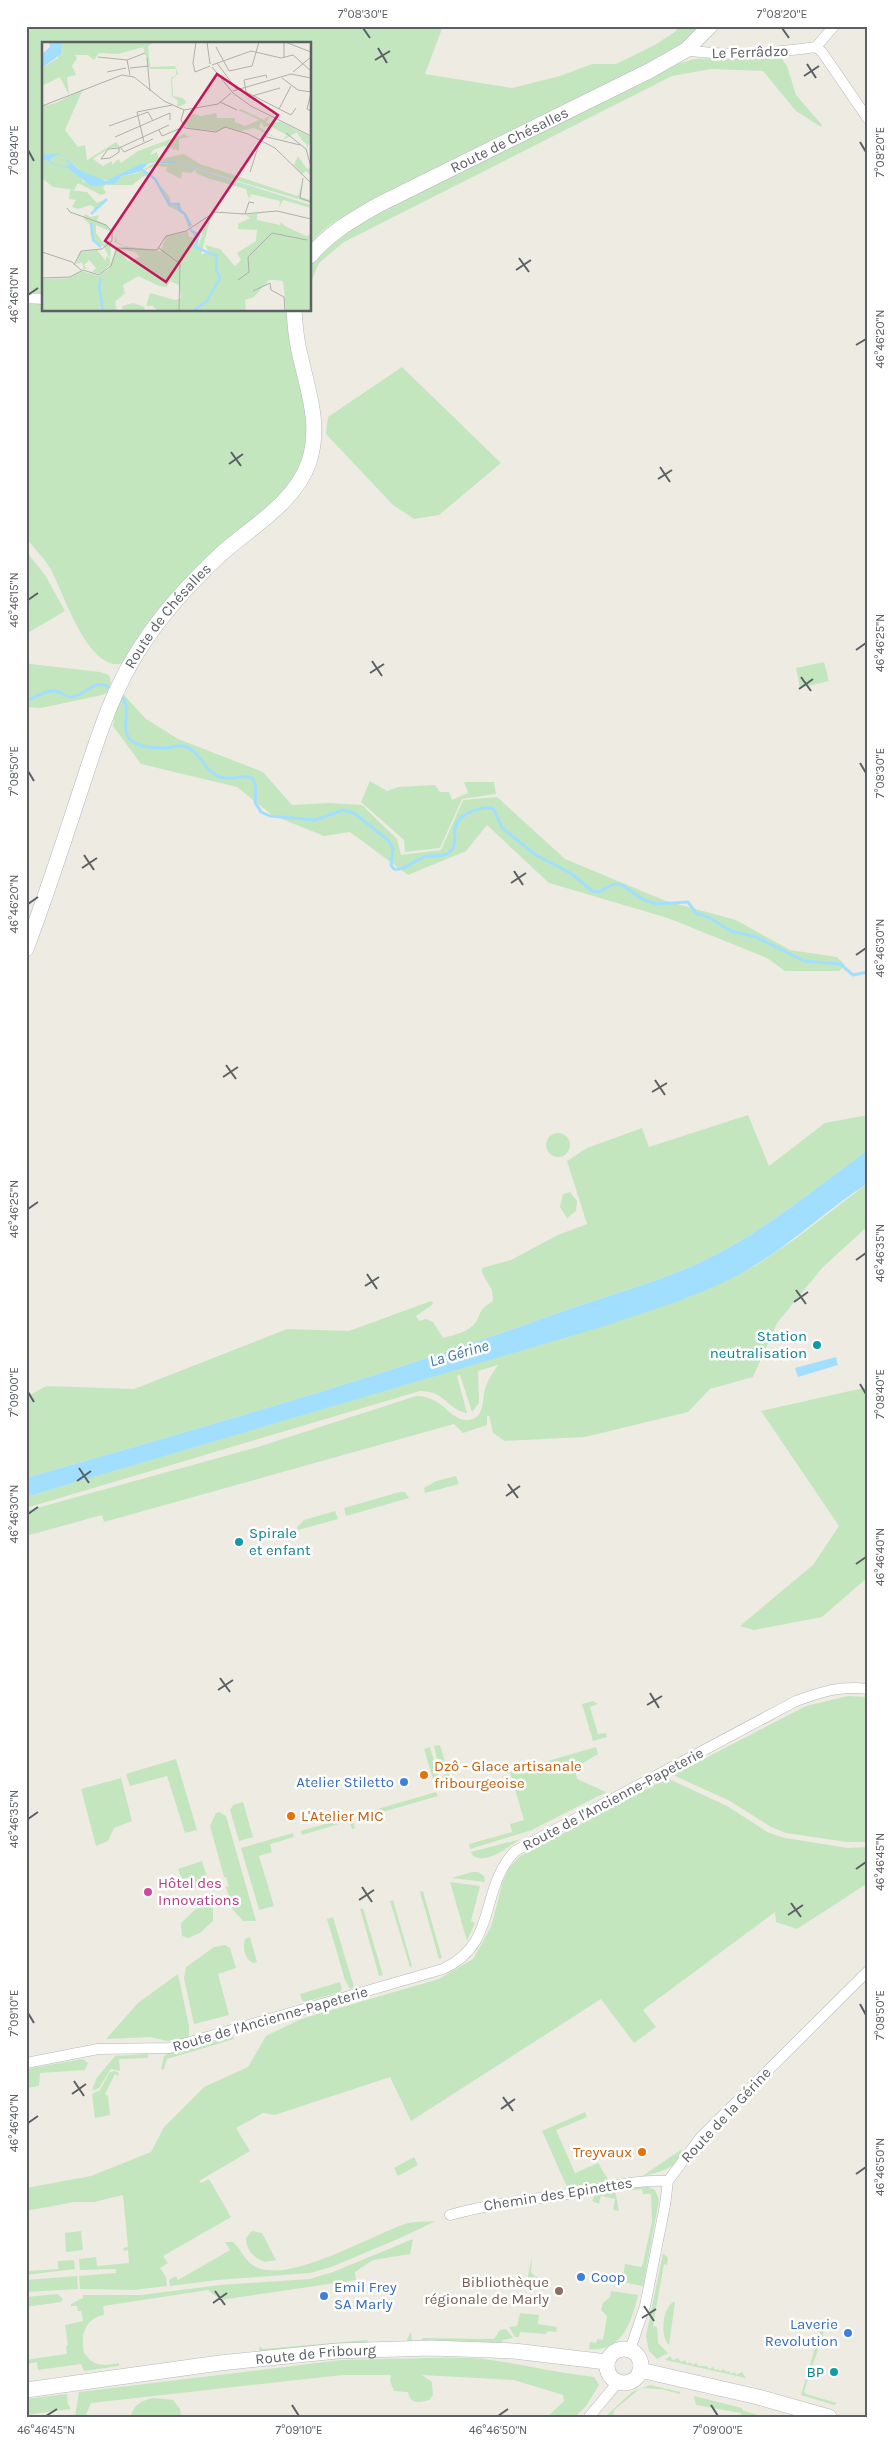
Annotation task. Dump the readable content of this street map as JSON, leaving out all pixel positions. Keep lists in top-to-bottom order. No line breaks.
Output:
{"streets":{"street":["Le Ferrâdzo","Route de Chésalles","Route de l'Ancienne-Papeterie","Route de la Gérine","Chemin des Epinettes","Route de Fribourg"]},"crossings":[["Le Ferrâdzo","Route de Chésalles"],["Route de la Gérine","Chemin des Epinettes"],["Route de la Gérine","Route de Fribourg"]],"water":["La Gérine"],"places":["Station neutralisation","Spirale et enfant","Dzô - Glace artisanale fribourgeoise","Atelier Stiletto","L'Atelier MIC","Hôtel des Innovations","Treyvaux","Coop","Bibliothèque régionale de Marly","Emil Frey SA Marly","Laverie Revolution","BP"],"coordinates":["7°08'30\"E","7°08'20\"E","7°08'40\"E","46°46'10\"N","46°46'20\"N","46°46'15\"N","46°46'25\"N","7°08'50\"E","46°46'30\"N","46°46'35\"N","7°09'00\"E","46°46'40\"N","46°46'45\"N","7°09'10\"E","46°46'50\"N"]}
